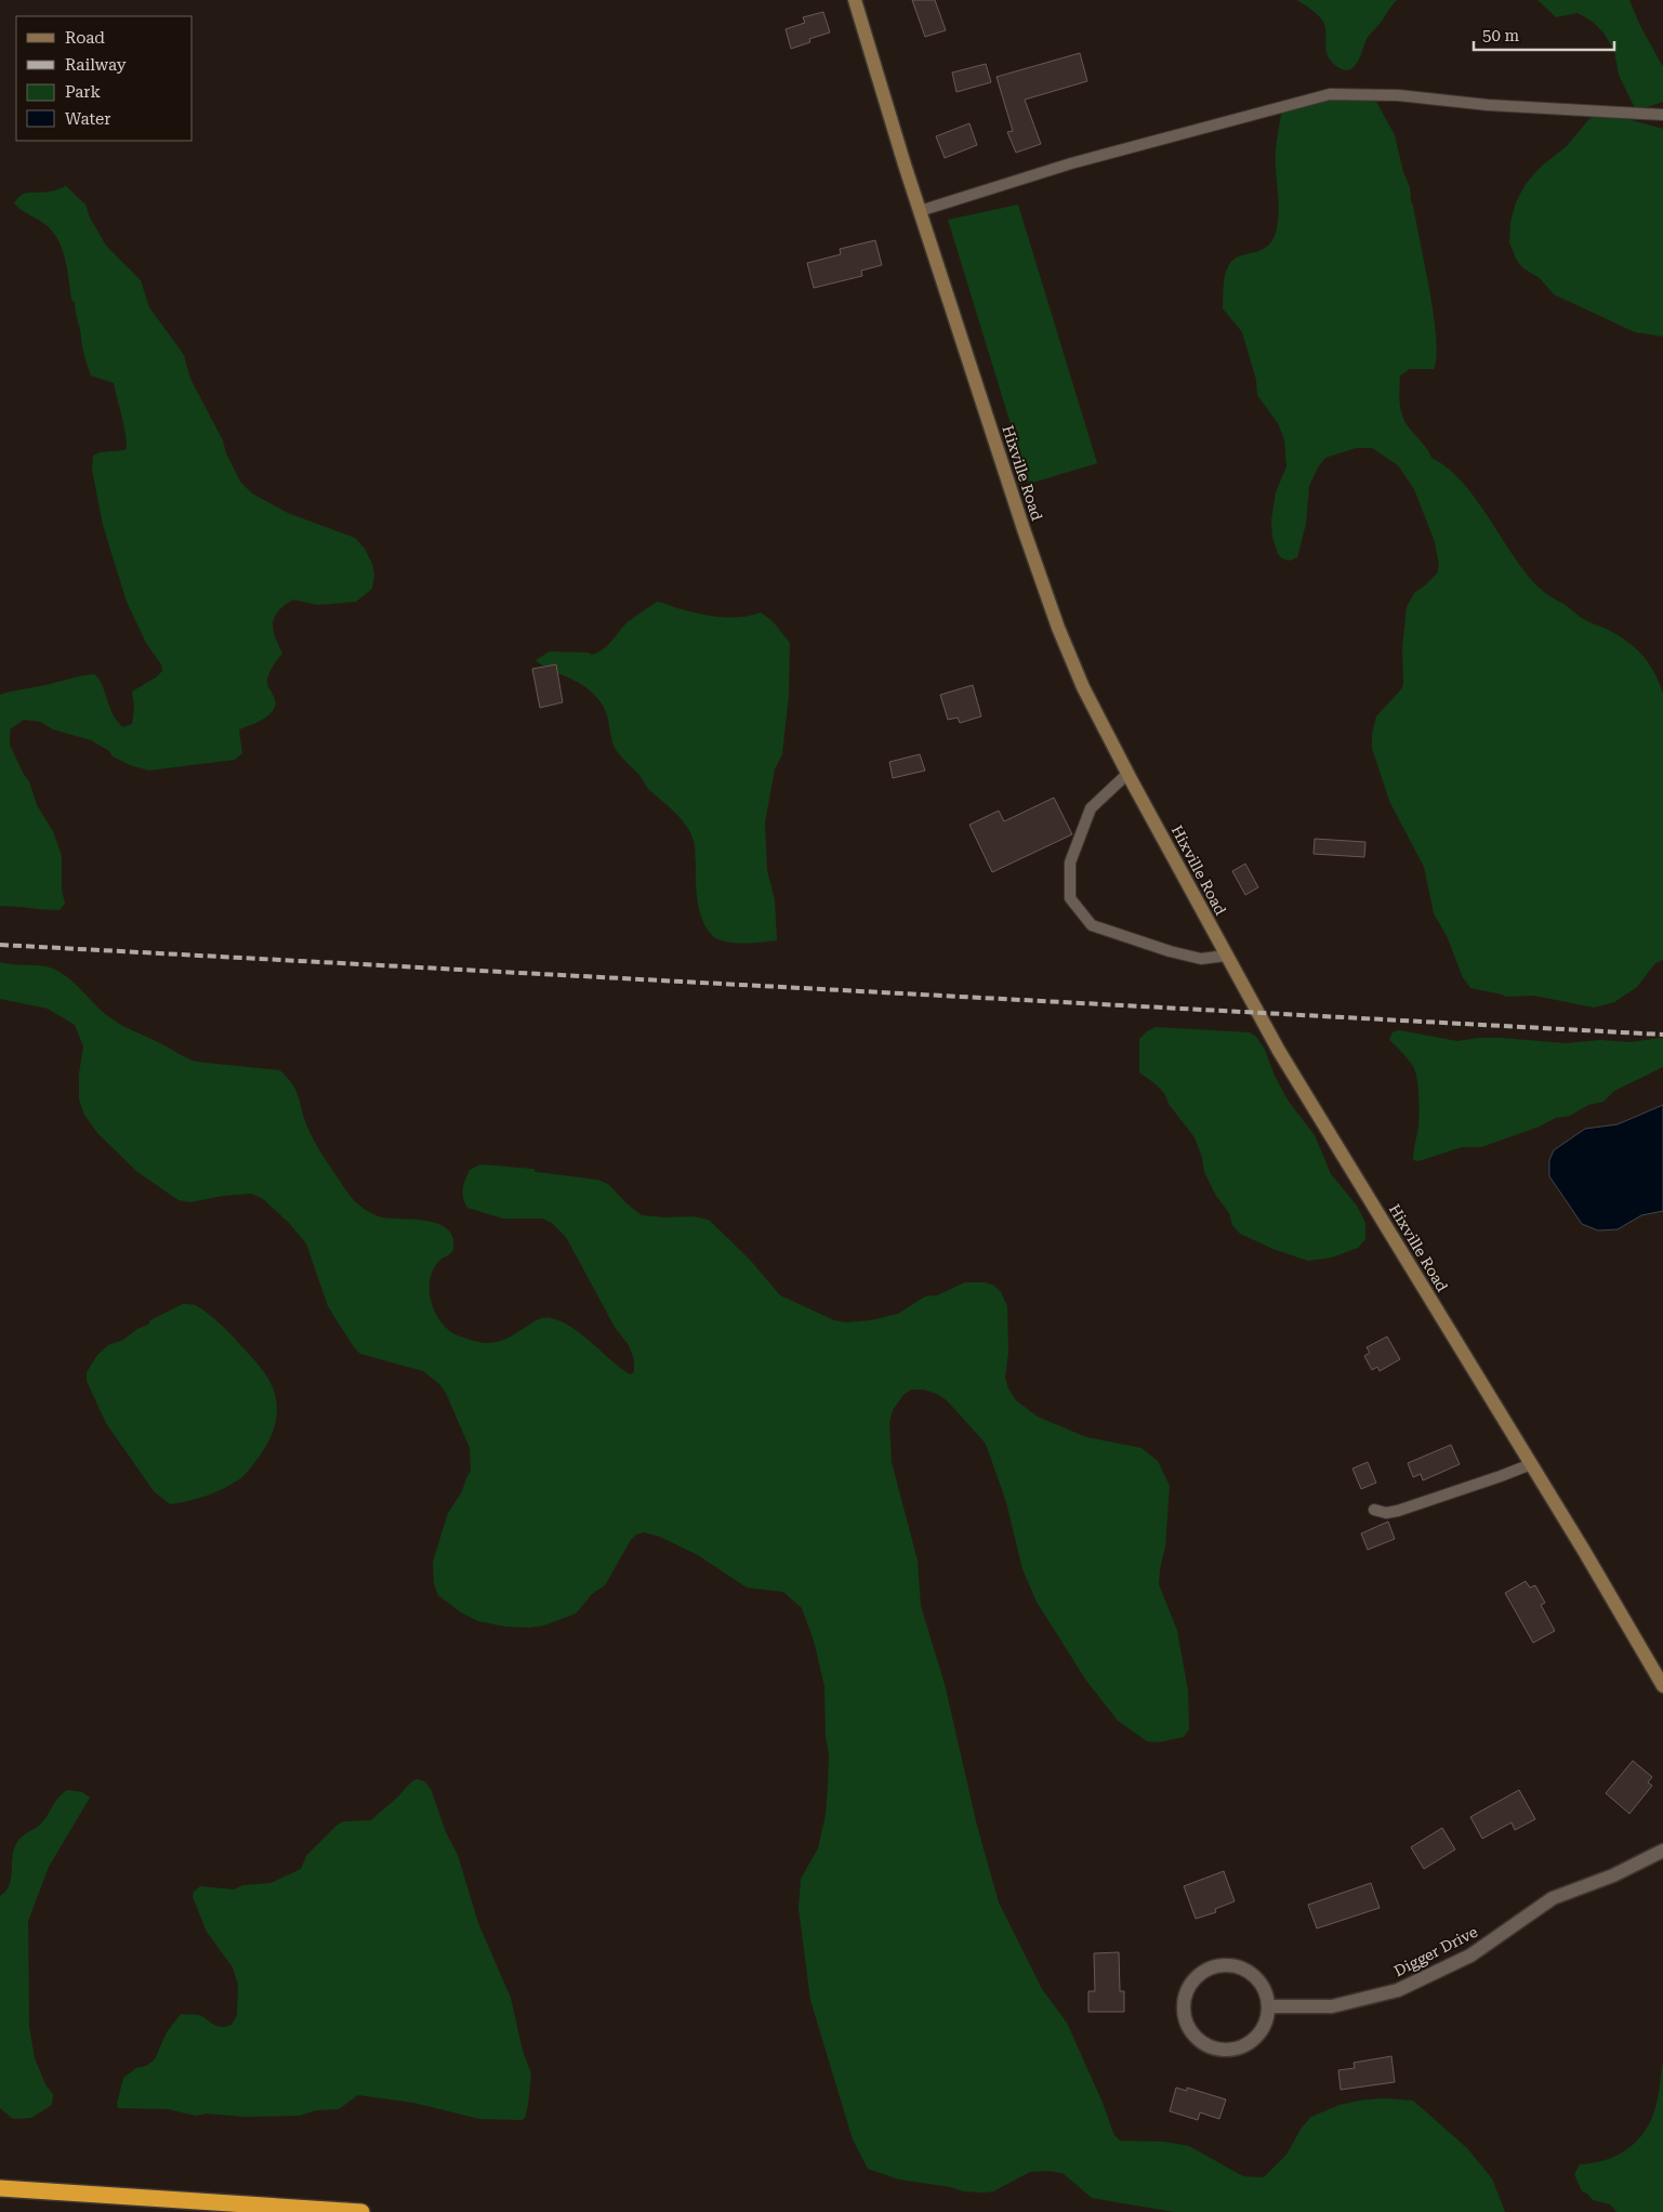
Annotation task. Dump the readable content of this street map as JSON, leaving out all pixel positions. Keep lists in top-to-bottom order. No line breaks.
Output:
{"streets":{"street":["Hixville Road","Digger Drive"]},"legend":["Road","Railway","Park","Water"],"scale_bar":"50 m"}
